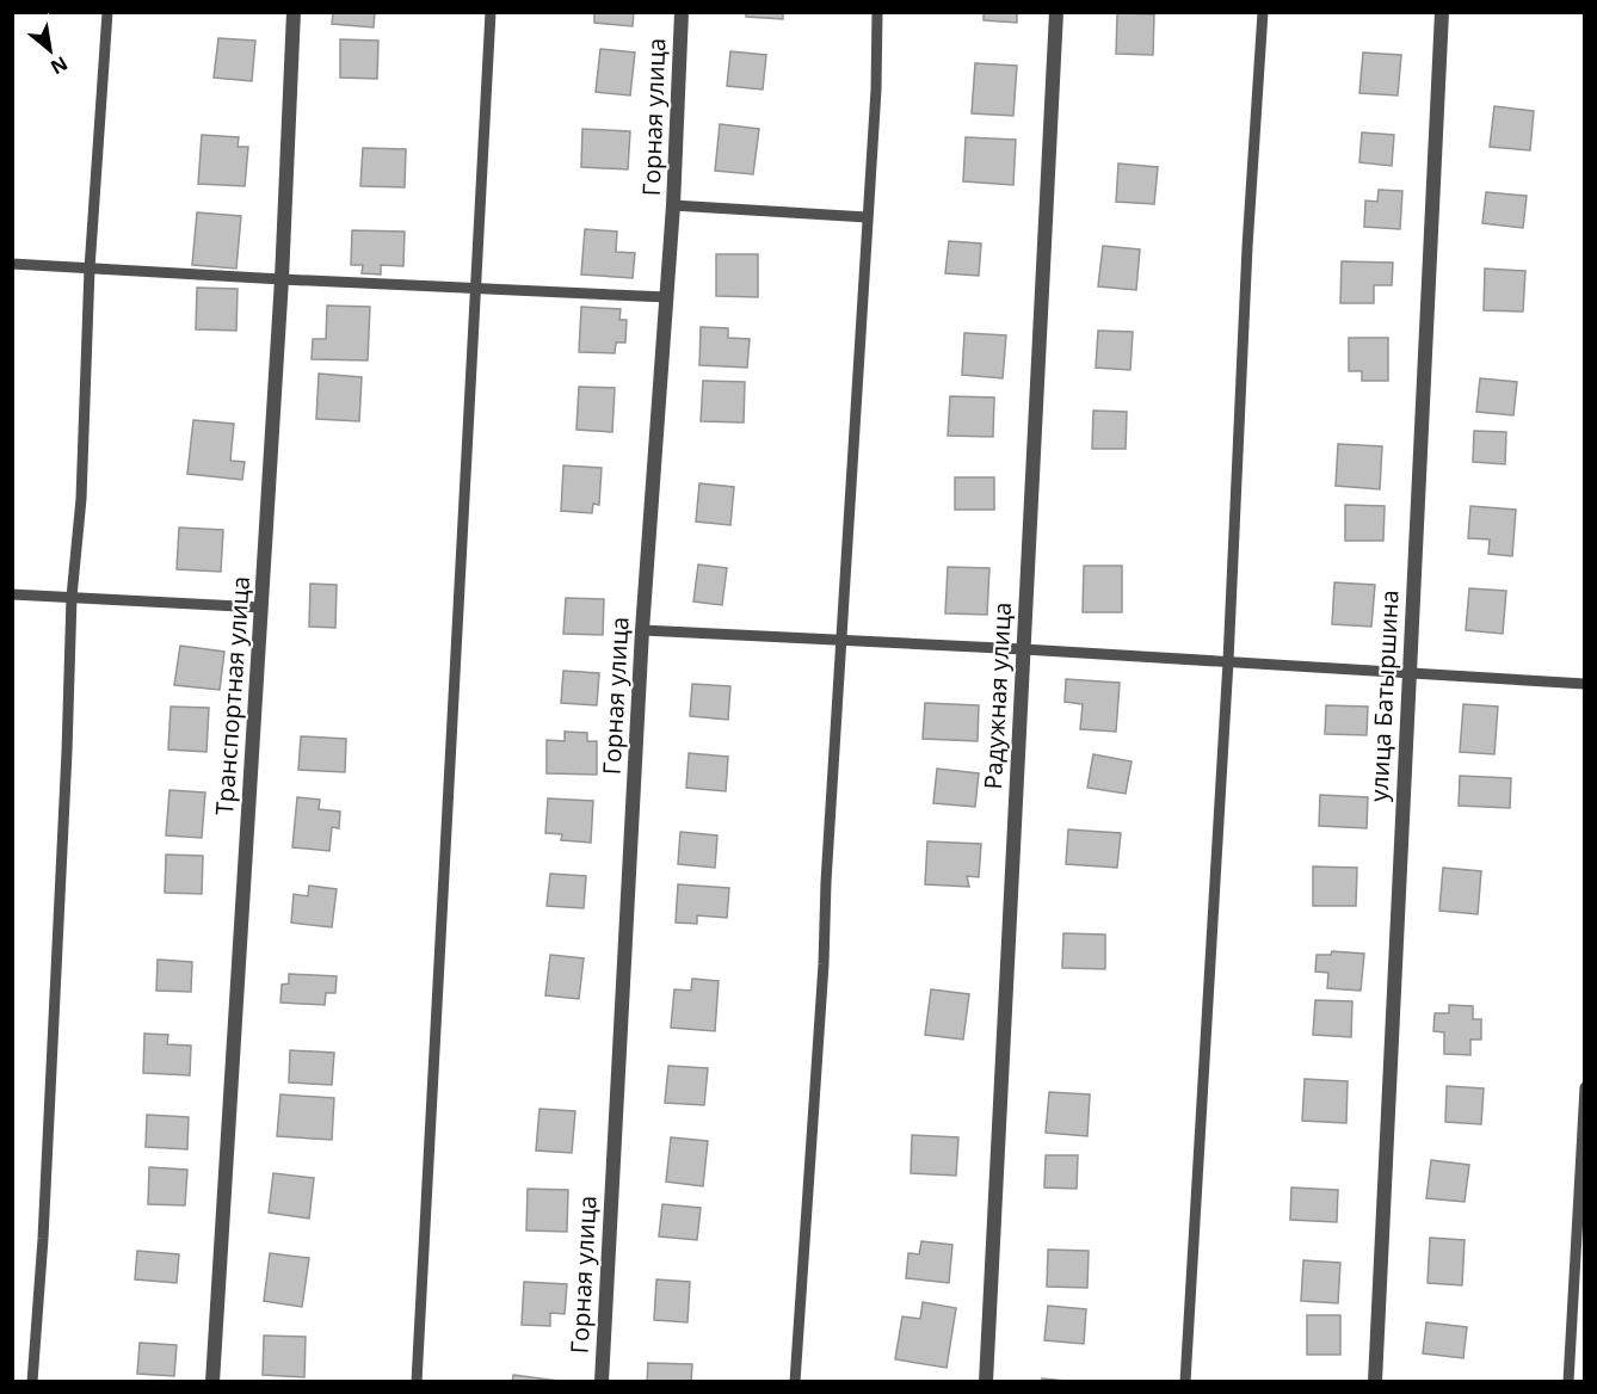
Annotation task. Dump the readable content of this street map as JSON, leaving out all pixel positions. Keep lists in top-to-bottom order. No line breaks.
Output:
{"streets":{"street":["Горная улица","Транспортная улица","Радужная улица","улица Батыршина"]},"north":"bottom right"}
